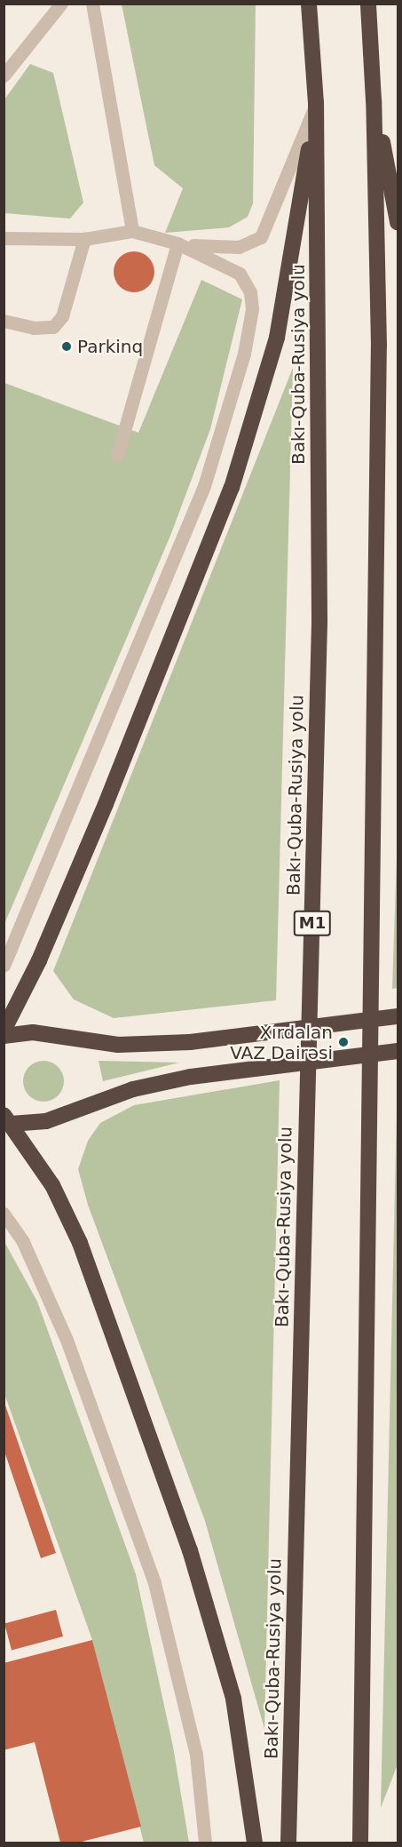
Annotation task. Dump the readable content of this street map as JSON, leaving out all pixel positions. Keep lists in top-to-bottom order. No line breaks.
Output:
{"streets":{"highway":["Bakı-Quba-Rusiya yolu","M1"]},"places":["Parkinq","Xırdalan VAZ Dairəsi"]}
